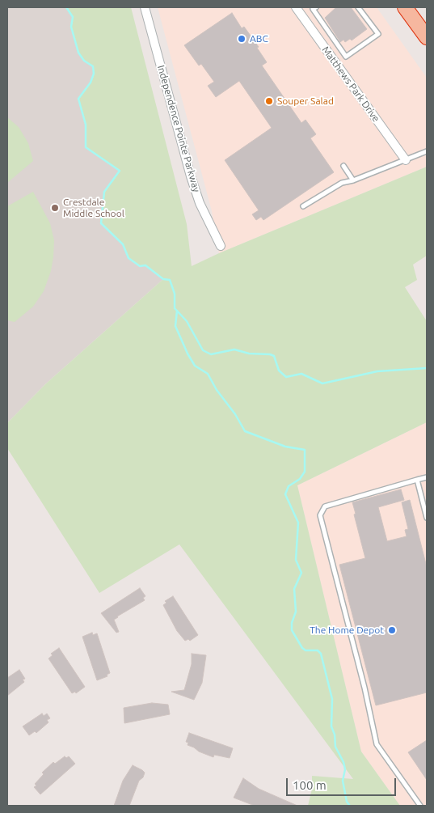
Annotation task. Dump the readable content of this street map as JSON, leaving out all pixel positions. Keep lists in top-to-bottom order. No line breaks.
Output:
{"streets":{"street":["Matthews Park Drive","Independence Pointe Parkway"]},"places":["ABC","Souper Salad","Crestdale Middle School","The Home Depot"],"scale_bar":"100 m"}
